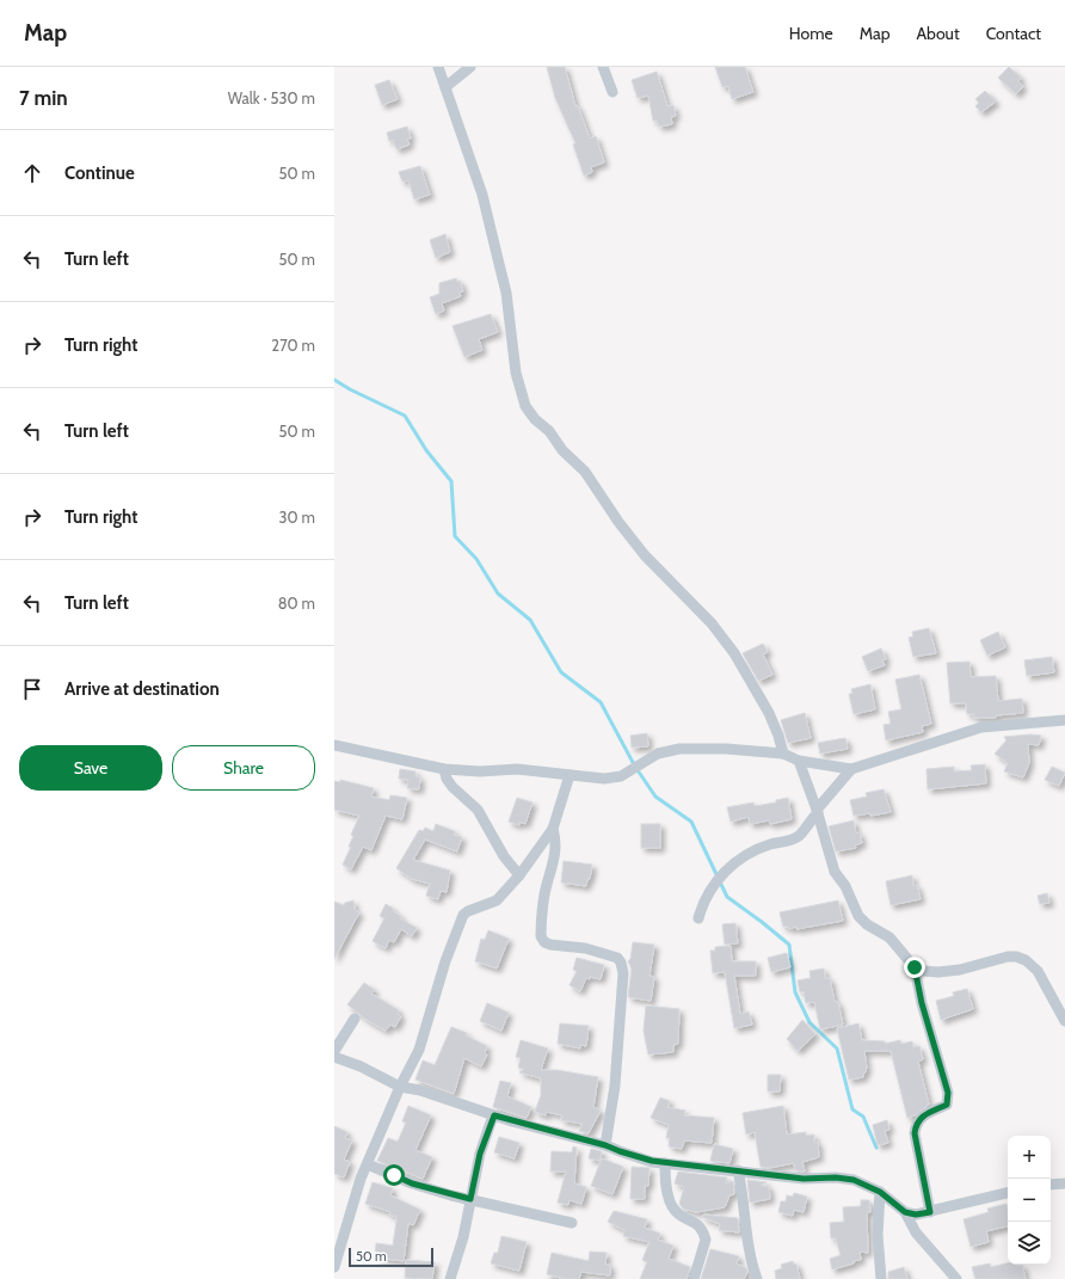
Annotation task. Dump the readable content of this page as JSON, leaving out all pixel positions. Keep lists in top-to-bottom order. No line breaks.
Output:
{"scale_bar":"50 m","page":{"header":"Map","nav":["Home","Map","About","Contact"],"heading":["7 min","Walk · 530 m"],"list":[["Continue","50 m"],["Turn left","50 m"],["Turn right","270 m"],["Turn left","50 m"],["Turn right","30 m"],["Turn left","80 m"],"Arrive at destination"],"buttons":["Save","Share"],"map_buttons":["+","−"],"scale":"50 m"}}
